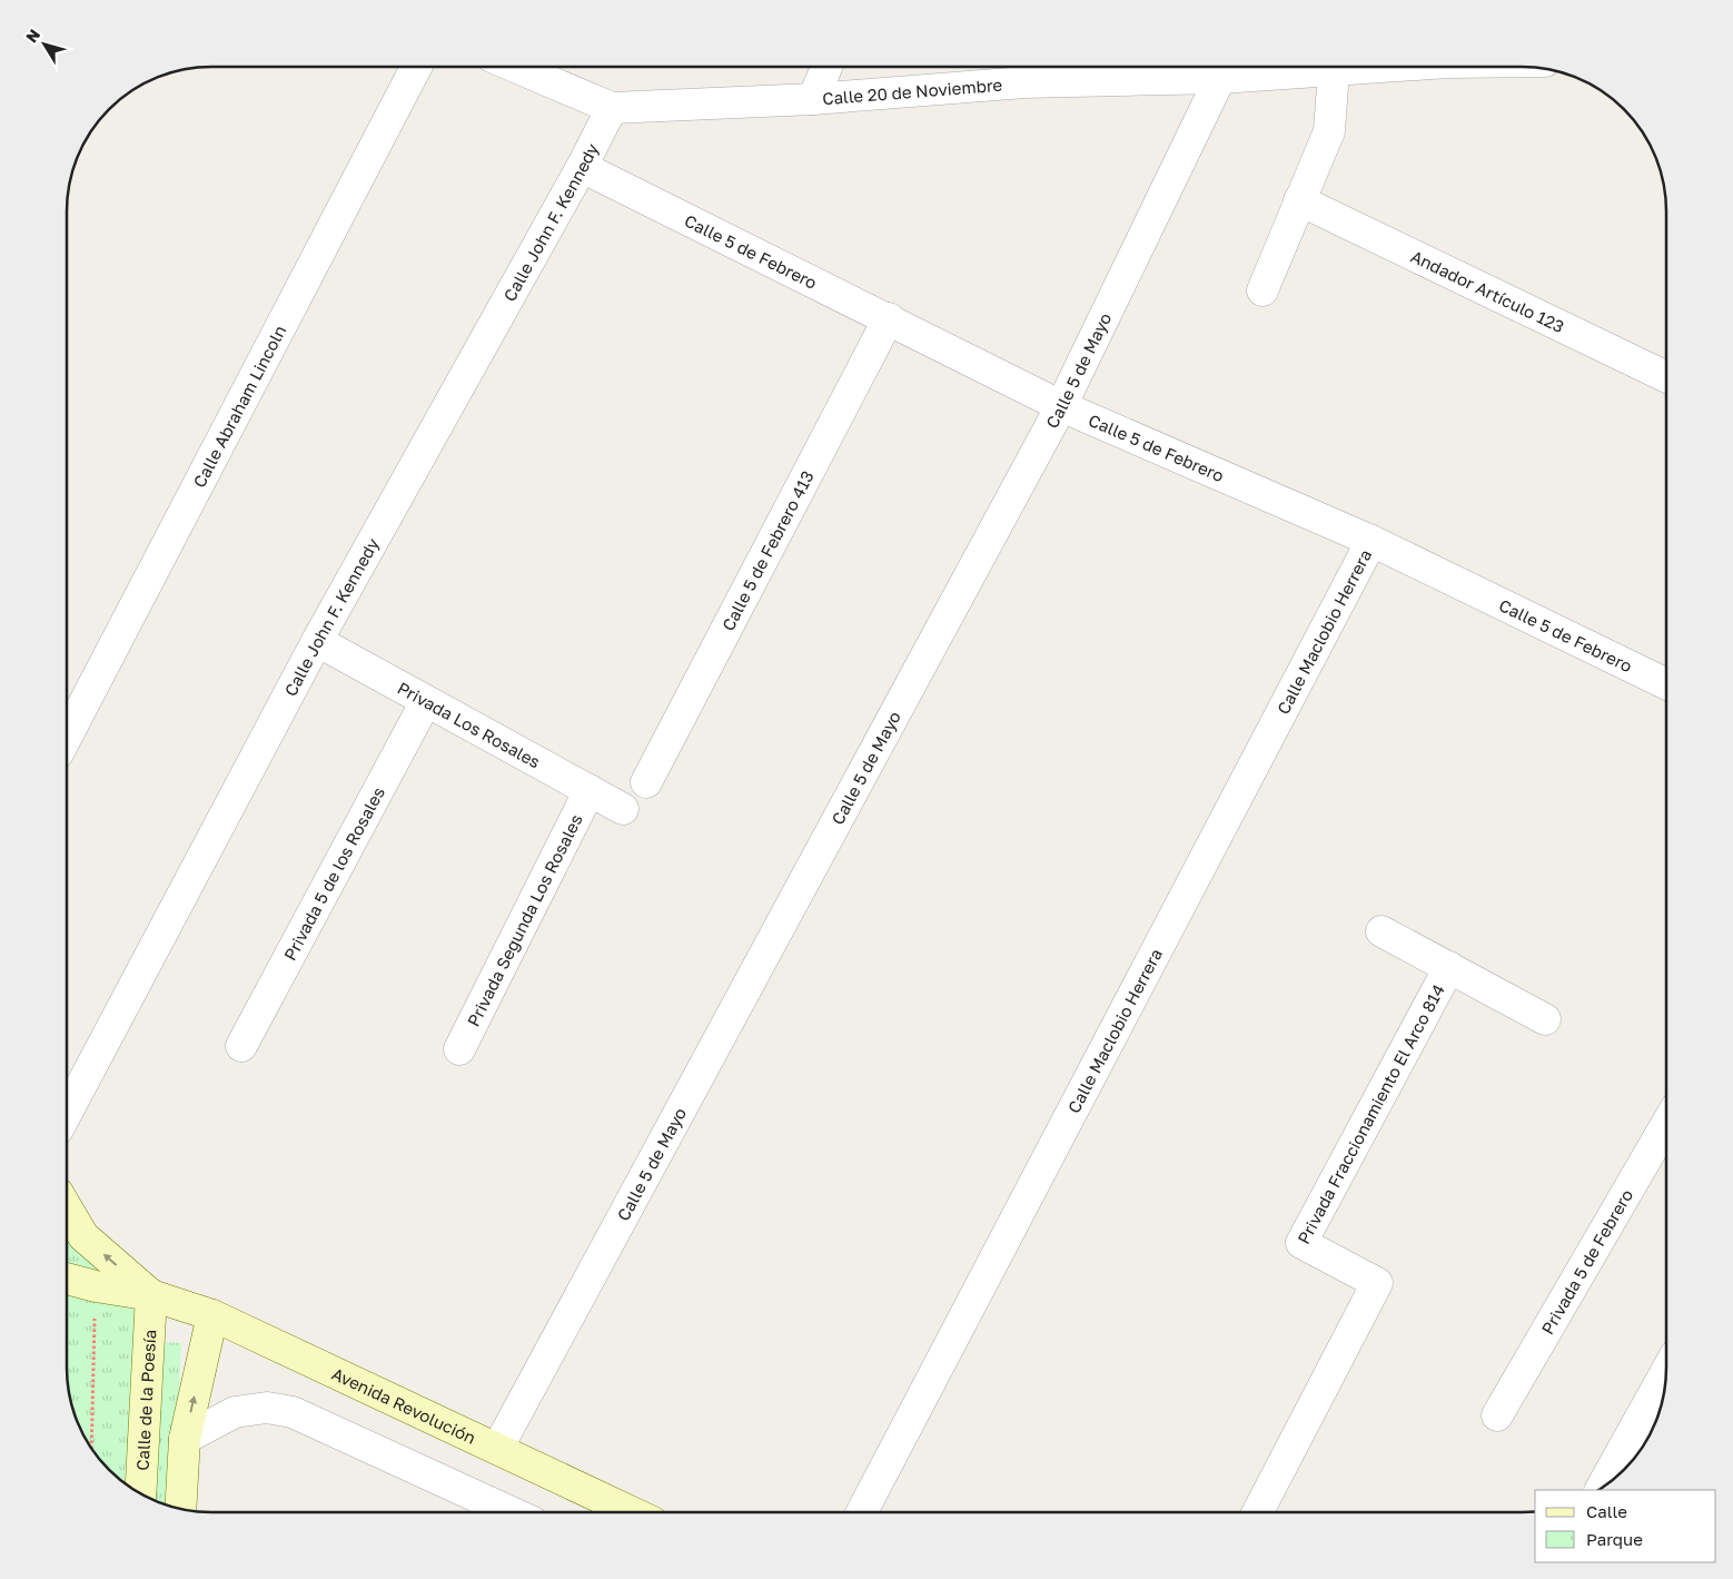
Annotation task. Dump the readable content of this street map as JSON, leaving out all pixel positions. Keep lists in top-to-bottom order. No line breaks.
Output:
{"streets":{"main road":["Calle de la Poesía","Avenida Revolución"],"street":["Calle 20 de Noviembre","Calle John F. Kennedy","Calle 5 de Febrero","Andador Artículo 123","Calle 5 de Mayo","Calle Abraham Lincoln","Calle 5 de Febrero 413","Calle Maclobio Herrera","Privada Los Rosales","Privada 5 de los Rosales","Privada Segunda Los Rosales","Privada Fraccionamiento El Arco 814","Privada 5 de Febrero"]},"crossings":[["Calle 20 de Noviembre","Calle John F. Kennedy"],["Calle 20 de Noviembre","Calle 5 de Mayo"],["Calle John F. Kennedy","Calle 5 de Febrero"],["Calle John F. Kennedy","Privada Los Rosales"],["Calle 5 de Febrero","Calle 5 de Mayo"],["Calle 5 de Febrero","Calle 5 de Febrero 413"],["Calle 5 de Febrero","Calle Maclobio Herrera"],["Calle 5 de Mayo","Avenida Revolución"],["Privada Los Rosales","Privada 5 de los Rosales"],["Privada Los Rosales","Privada Segunda Los Rosales"],["Calle de la Poesía","Avenida Revolución"]],"legend":["Calle","Parque"],"north":"top left"}
